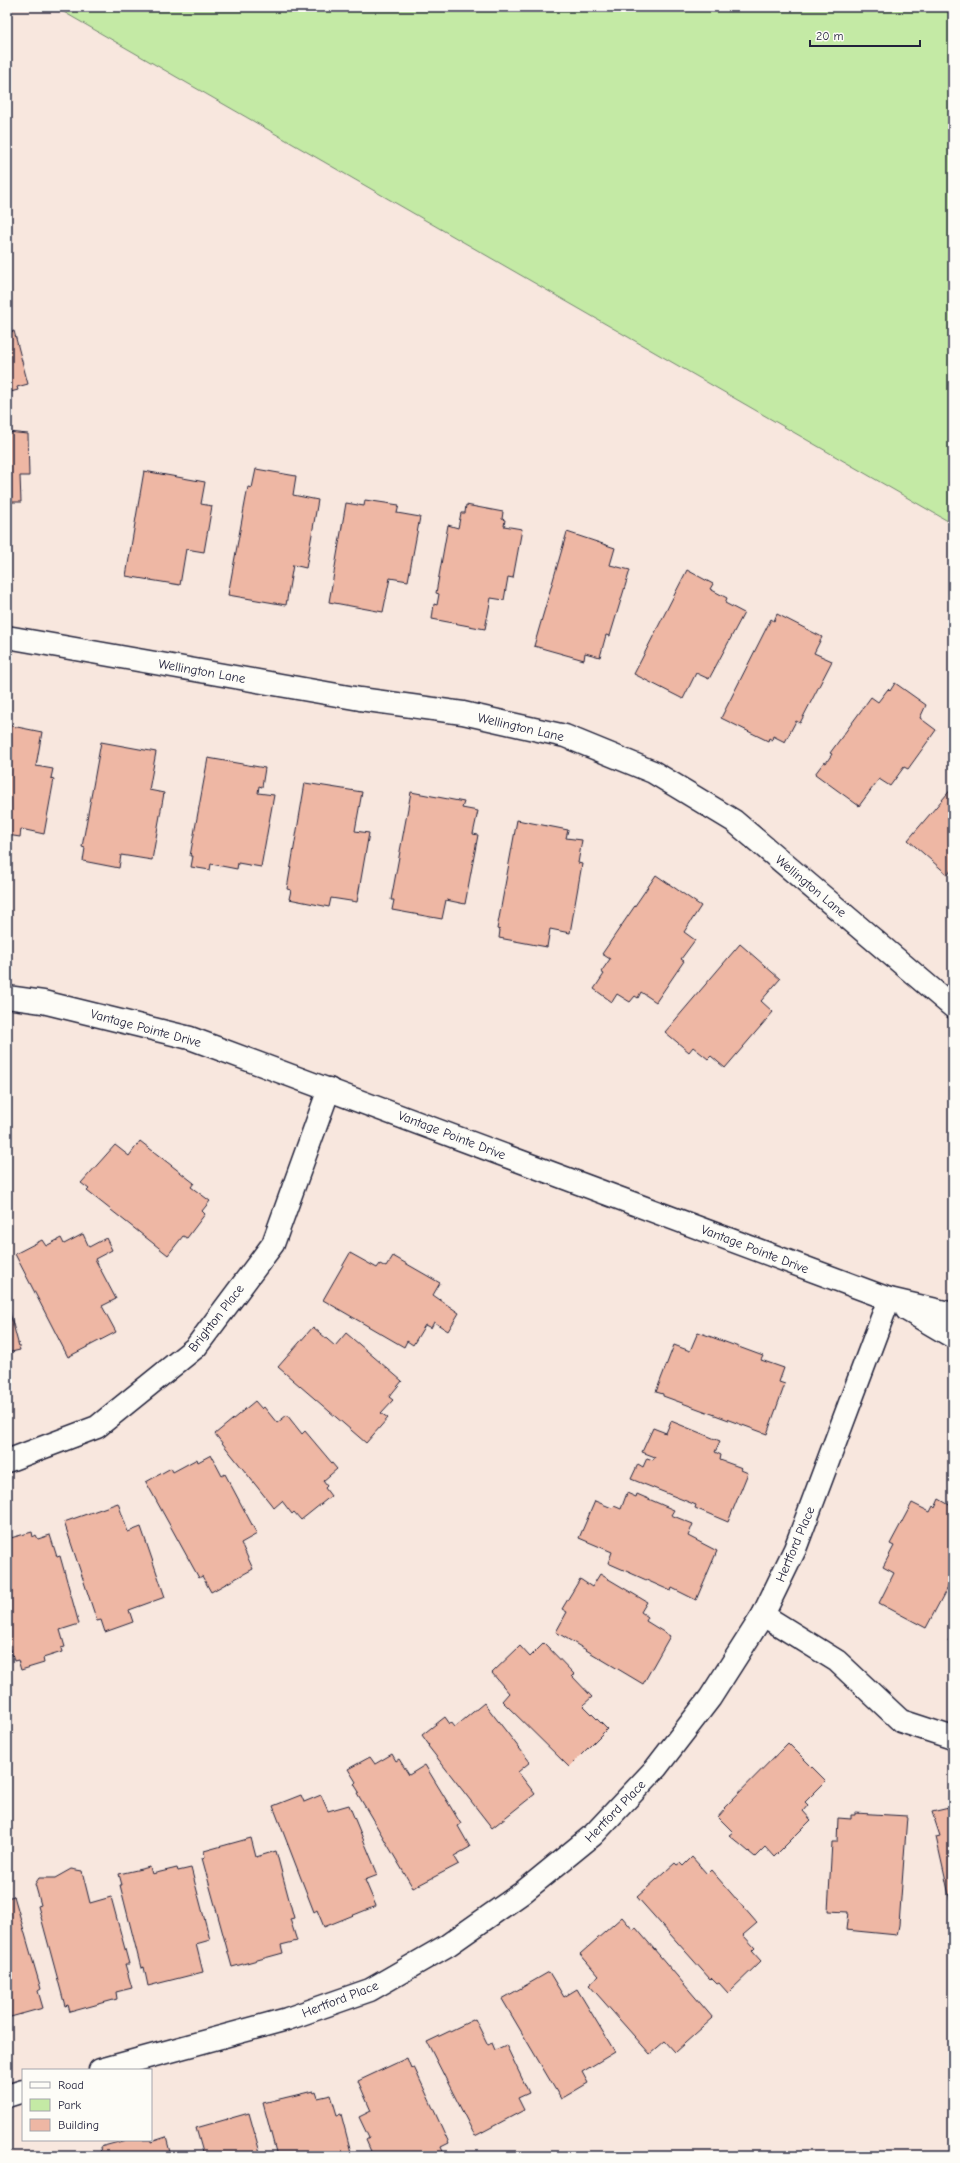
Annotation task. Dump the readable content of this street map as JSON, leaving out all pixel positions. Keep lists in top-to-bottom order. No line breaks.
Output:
{"streets":{"street":["Wellington Lane","Vantage Pointe Drive","Brighton Place","Hertford Place"]},"crossings":[["Vantage Pointe Drive","Brighton Place"],["Vantage Pointe Drive","Hertford Place"]],"legend":["Road","Park","Building"],"scale_bar":"20 m"}
